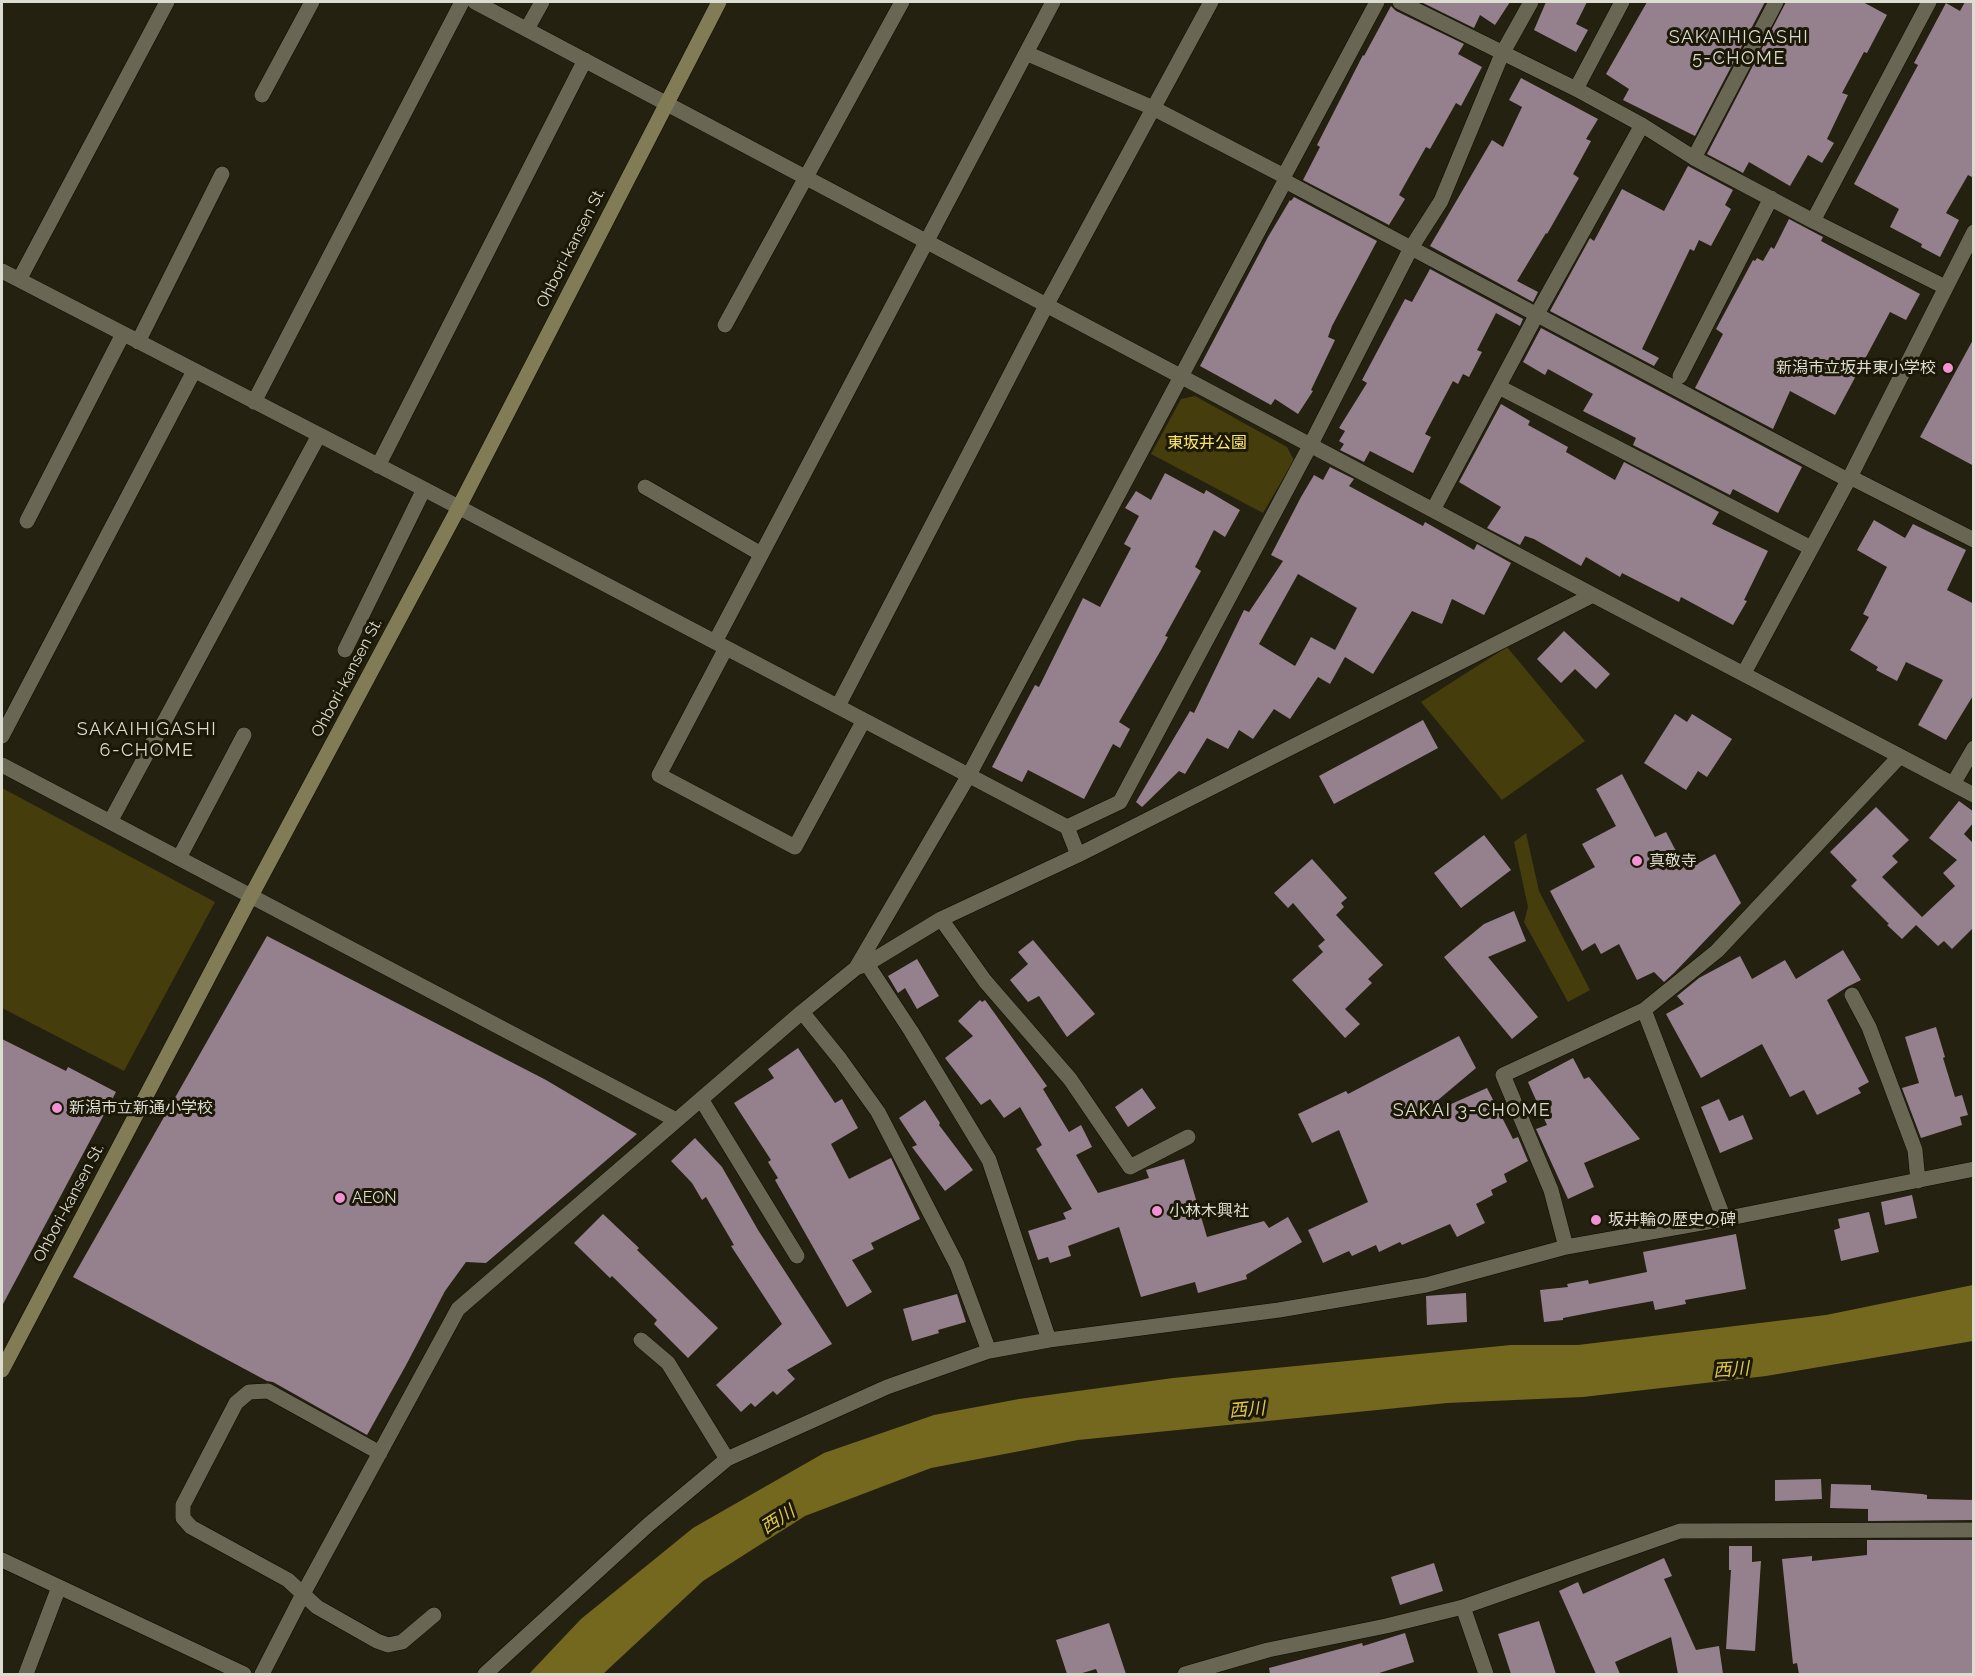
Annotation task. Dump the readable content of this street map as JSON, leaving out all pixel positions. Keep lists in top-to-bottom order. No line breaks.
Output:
{"streets":{"street":["Ohbori-kansen St."]},"districts":["SAKAIHIGASHI 5-CHOME","SAKAIHIGASHI 6-CHOME","SAKAI 3-CHOME"],"water":["西川"],"parks":["東坂井公園"],"places":["新潟市立坂井東小学校","真敬寺","新潟市立新通小学校","AEON","小林木興社","坂井輪の歴史の碑"]}
